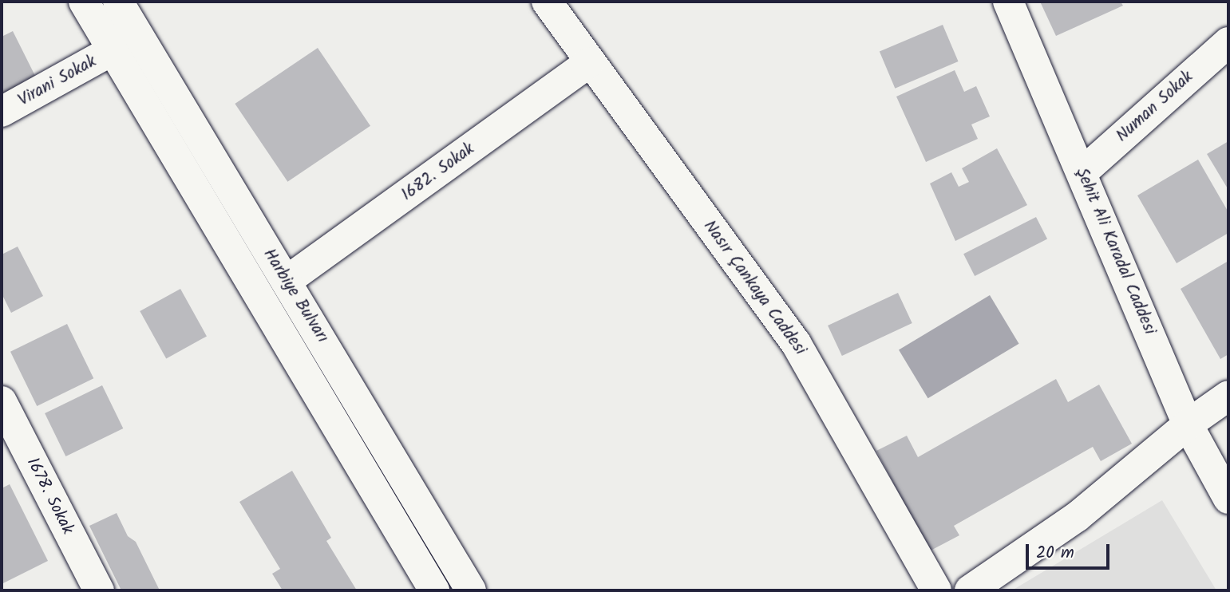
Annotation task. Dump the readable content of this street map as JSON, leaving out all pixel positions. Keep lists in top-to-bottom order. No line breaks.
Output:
{"streets":{"street":["Virani Sokak","Numan Sokak","1682. Sokak","Şehit Ali Karadal Caddesi","Nasır Çankaya Caddesi","Harbiye Bulvarı","1678. Sokak"]},"crossings":[["Virani Sokak","Harbiye Bulvarı"],["Numan Sokak","Şehit Ali Karadal Caddesi"],["1682. Sokak","Nasır Çankaya Caddesi"],["1682. Sokak","Harbiye Bulvarı"]],"scale_bar":"20 m"}
